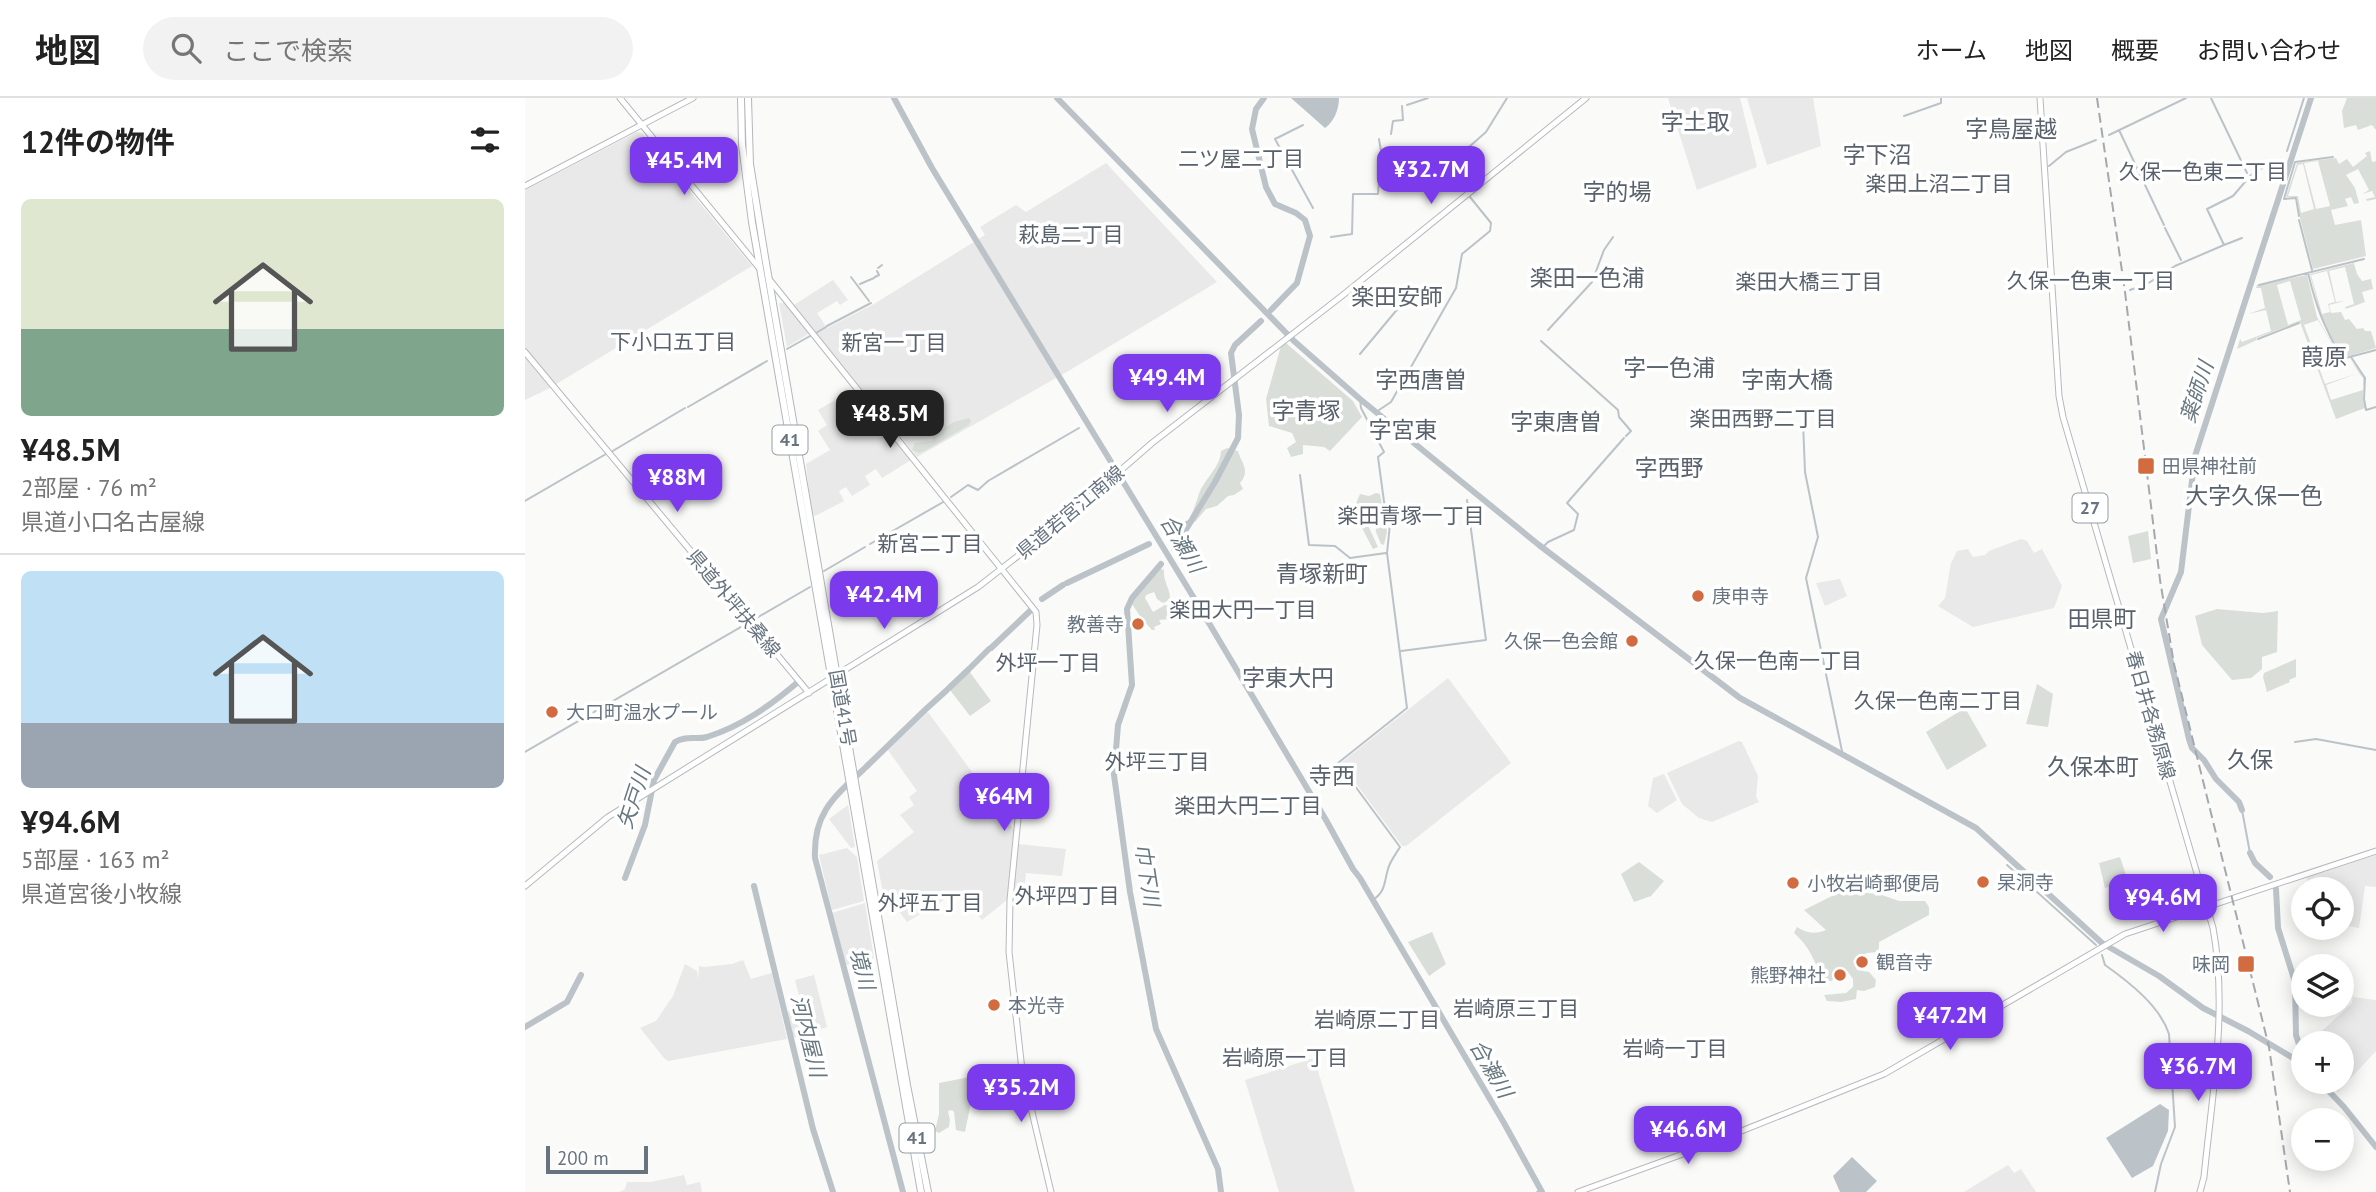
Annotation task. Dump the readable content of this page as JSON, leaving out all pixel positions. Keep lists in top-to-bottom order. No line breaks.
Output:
{"streets":{"highway":["41","国道41号"],"main road":["27","県道若宮江南線","県道外坪扶桑線","春日井各務原線"]},"crossings":[["県道若宮江南線","県道外坪扶桑線"],["県道若宮江南線","国道41号"]],"districts":["字土取","字鳥屋越","字下沼","二ツ屋二丁目","久保一色東二丁目","楽田上沼二丁目","字的場","萩島二丁目","楽田一色浦","久保一色東一丁目","楽田大橋三丁目","楽田安師","下小口五丁目","新宮一丁目","葭原","字一色浦","字西唐曽","字南大橋","字青塚","楽田西野二丁目","字東唐曽","字宮東","字西野","大字久保一色","楽田青塚一丁目","新宮二丁目","青塚新町","楽田大円一丁目","田県町","久保一色南一丁目","外坪一丁目","字東大円","久保一色南二丁目","久保","外坪三丁目","久保本町","寺西","楽田大円二丁目","外坪四丁目","外坪五丁目","岩崎原三丁目","岩崎原二丁目","岩崎一丁目","岩崎原一丁目"],"water":["薬師川","合瀬川","矢戸川","巾下川","境川","河内屋川"],"places":{"transit":["田県神社前","味岡"],"other":["庚申寺","教善寺","久保一色会館","大口町温水プール","杲洞寺","小牧岩崎郵便局","観音寺","熊野神社","本光寺"]},"scale_bar":"200 m","page":{"header":"地図","search":"ここで検索","nav":["ホーム","地図","概要","お問い合わせ"],"heading":"12件の物件","price":["¥45.4M","¥32.7M","¥49.4M","¥48.5M","¥88M","¥42.4M","¥64M","¥94.6M","¥47.2M","¥36.7M","¥35.2M","¥46.6M"],"list":[{"name":"¥48.5M","note":"2部屋 · 76 m² · 県道小口名古屋線"},{"name":"¥94.6M","note":"5部屋 · 163 m² · 県道宮後小牧線"}],"map_buttons":["+","−"],"scale":"200 m"}}
